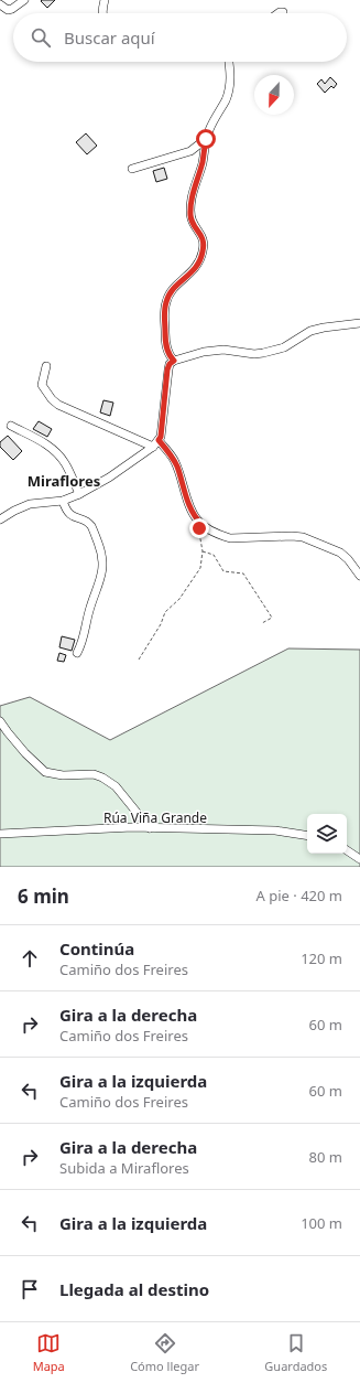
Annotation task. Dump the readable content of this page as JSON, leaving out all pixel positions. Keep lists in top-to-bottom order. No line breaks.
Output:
{"streets":{"street":["Rúa Viña Grande"]},"districts":["Miraflores"],"north":"bottom","page":{"search":"Buscar aquí","heading":["6 min","A pie · 420 m"],"list":[["Continúa","Camiño dos Freires","120 m"],["Gira a la derecha","Camiño dos Freires","60 m"],["Gira a la izquierda","Camiño dos Freires","60 m"],["Gira a la derecha","Subida a Miraflores","80 m"],["Gira a la izquierda","100 m"],"Llegada al destino"],"nav":["Mapa","Cómo llegar","Guardados"]}}
